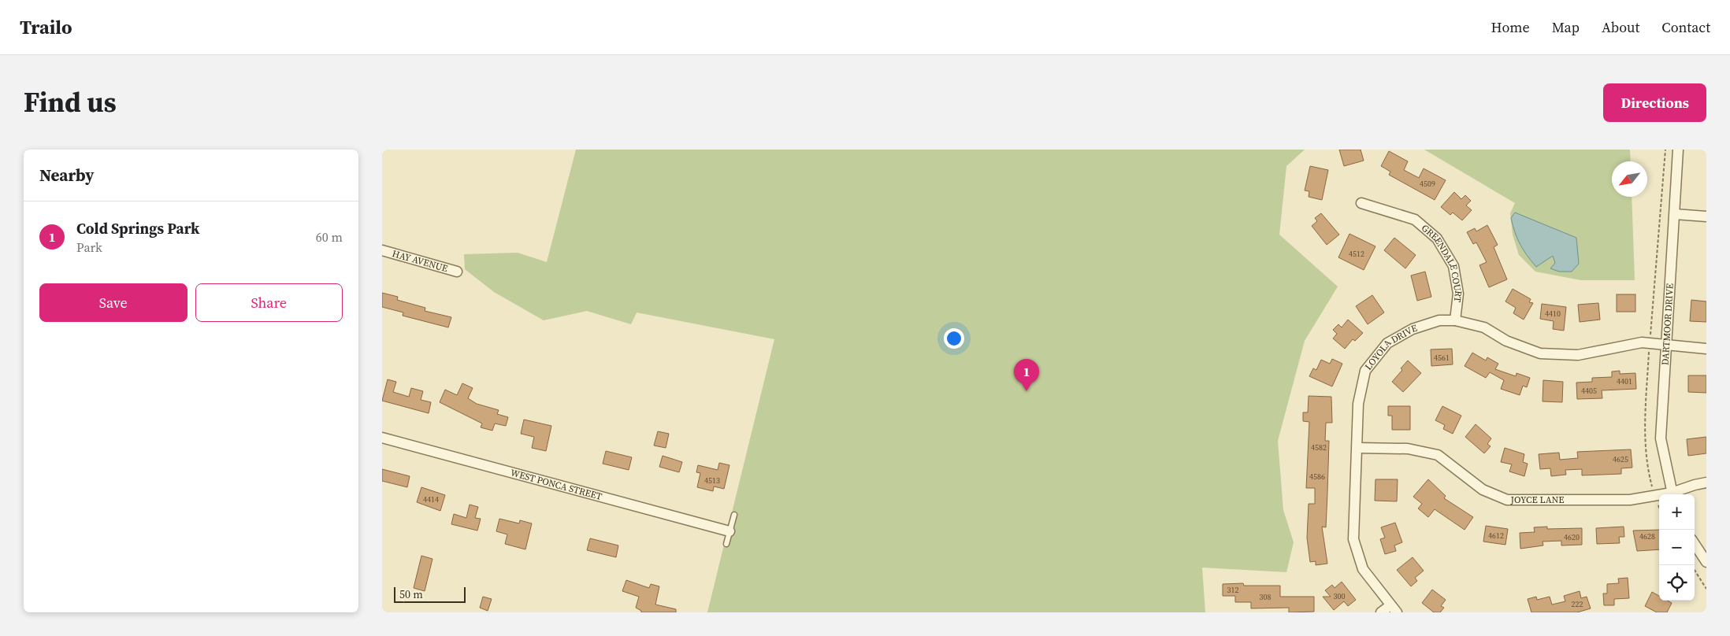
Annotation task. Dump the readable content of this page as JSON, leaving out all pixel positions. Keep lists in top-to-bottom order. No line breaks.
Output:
{"streets":{"street":["HAY AVENUE","GREENDALE COURT","DARTMOOR DRIVE","LOYOLA DRIVE","WEST PONCA STREET","JOYCE LANE"]},"crossings":[["GREENDALE COURT","LOYOLA DRIVE"],["DARTMOOR DRIVE","LOYOLA DRIVE"],["LOYOLA DRIVE","JOYCE LANE"]],"house_numbers":["4509","4512","4410","4561","4401","4405","4582","4625","4586","4513","4414","4612","4628","4620","312","300","308","222"],"scale_bar":"50 m","north":"bottom left","page":{"header":"Trailo","nav":["Home","Map","About","Contact"],"title":"Find us","buttons":["Directions",["Save","Share"]],"heading":"Nearby","list":[{"mark":"1","name":"Cold Springs Park","note":"Park","value":"60 m"}],"pins":"1","map_buttons":["+","−"],"scale":"50 m"}}
